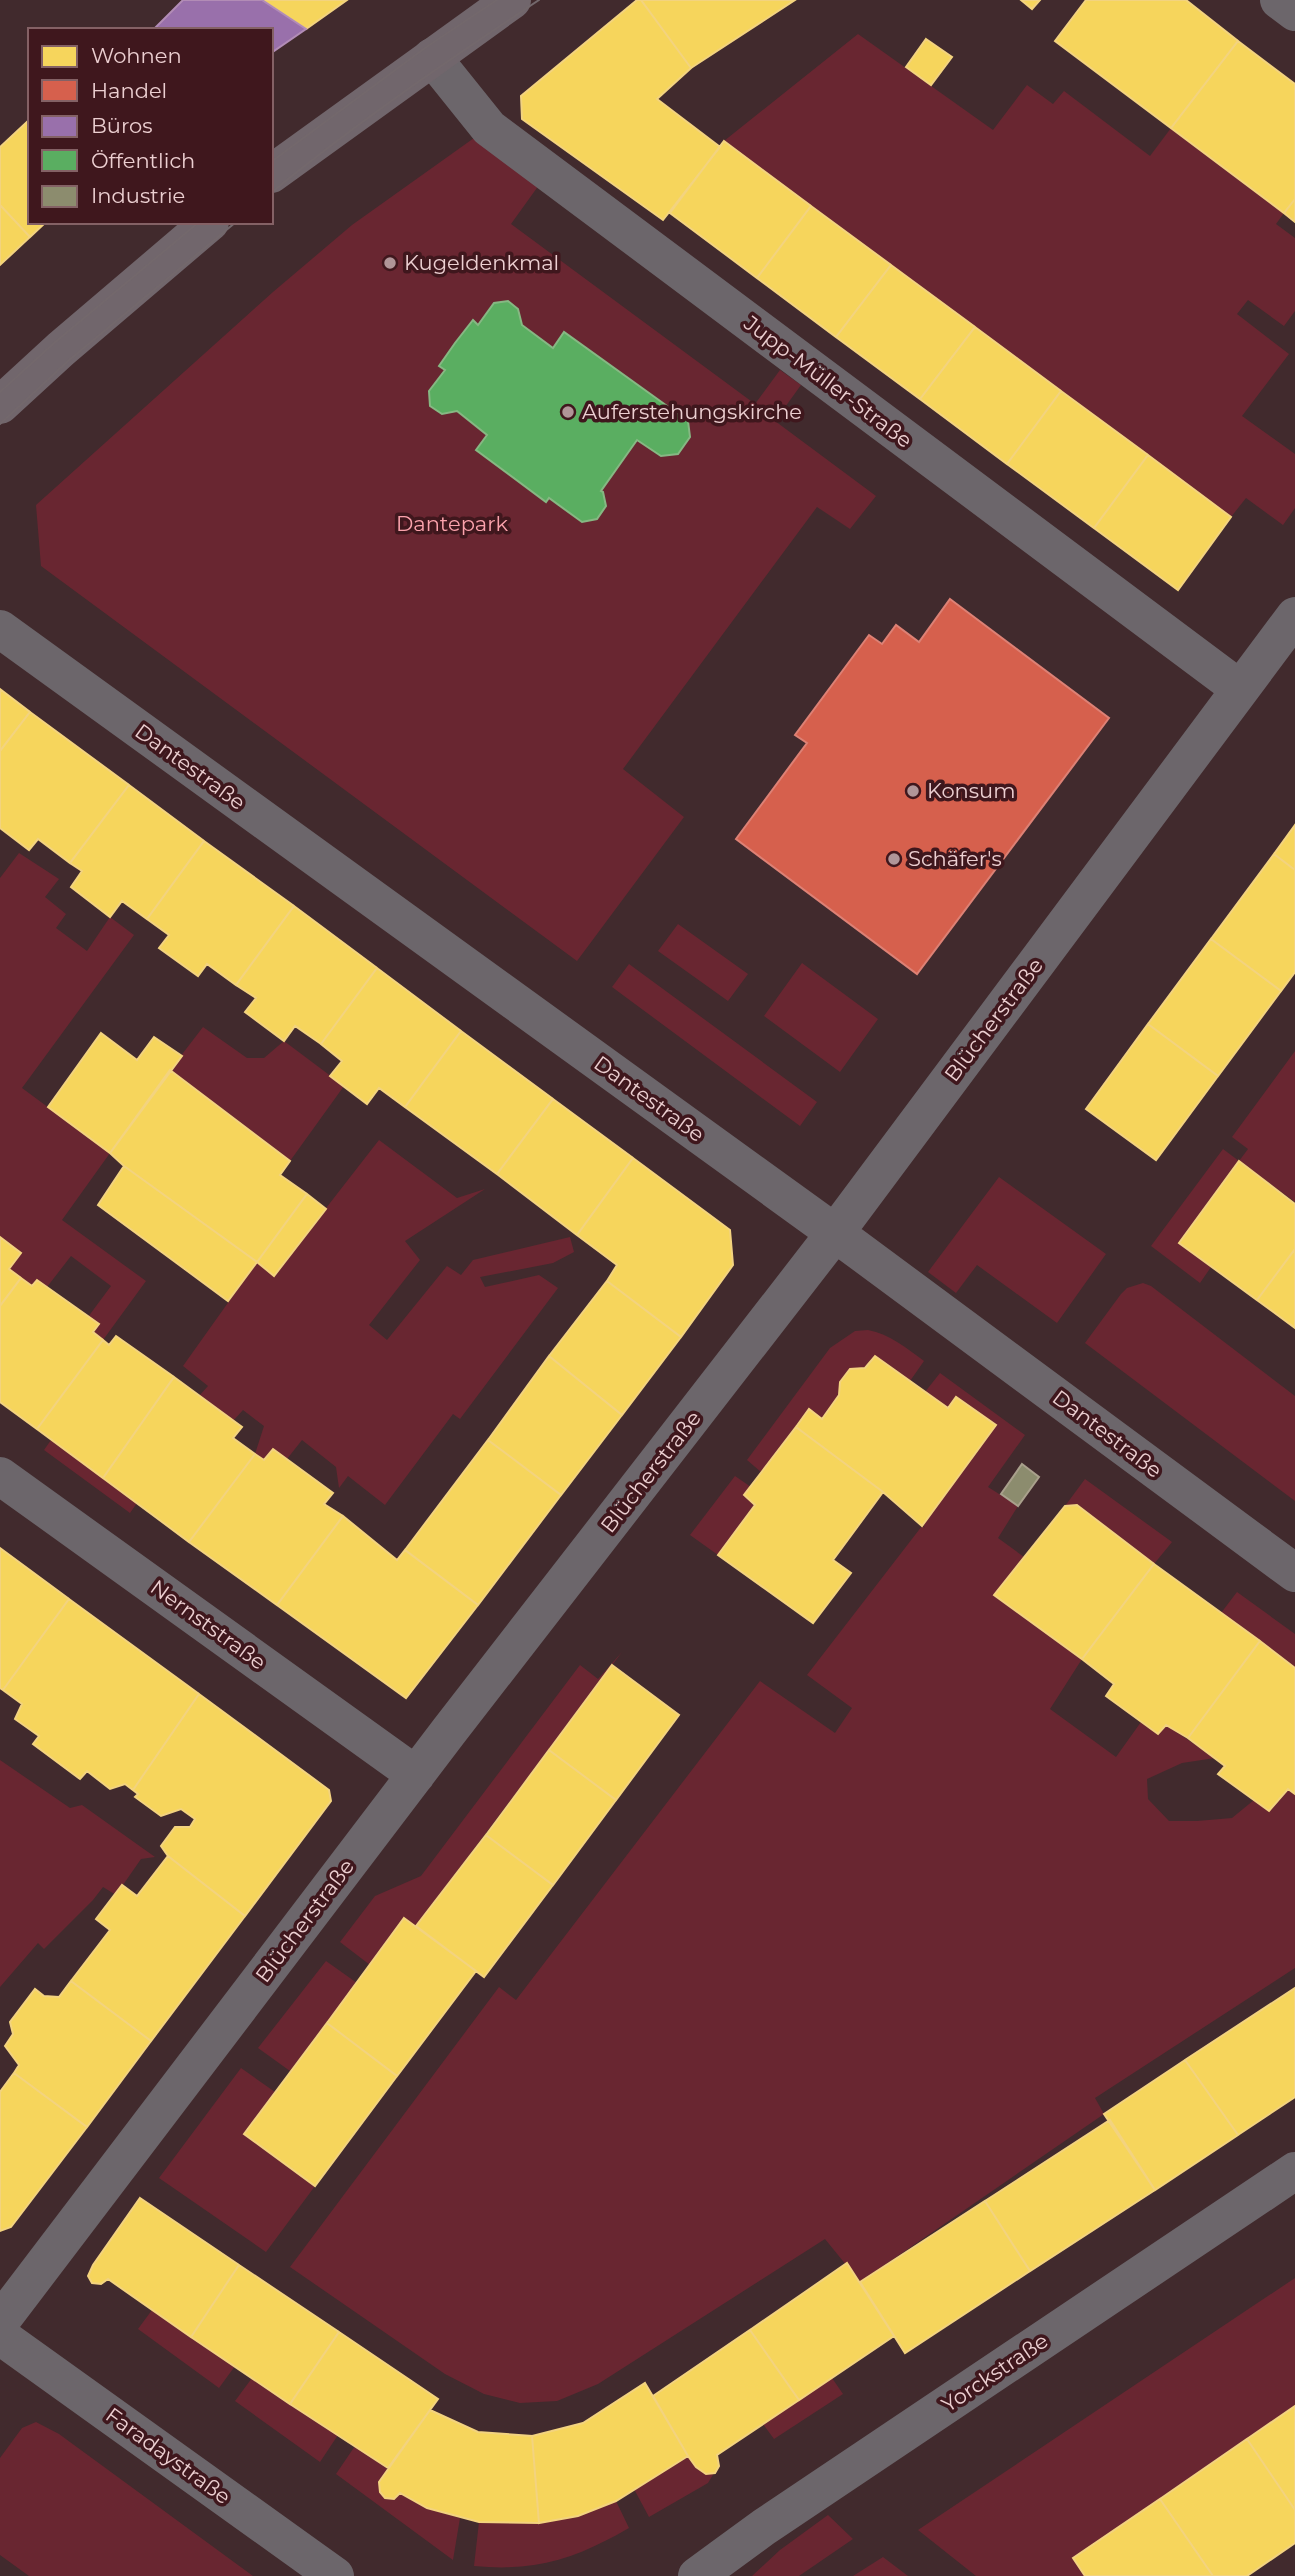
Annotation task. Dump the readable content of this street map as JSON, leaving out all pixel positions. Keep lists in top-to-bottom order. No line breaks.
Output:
{"streets":{"street":["Jupp-Müller-Straße","Dantestraße","Blücherstraße","Nernststraße","Yorckstraße","Faradaystraße"]},"crossings":[["Jupp-Müller-Straße","Blücherstraße"],["Dantestraße","Blücherstraße"],["Blücherstraße","Nernststraße"]],"parks":["Dantepark"],"places":["Kugeldenkmal","Auferstehungskirche","Konsum","Schäfer's"],"legend":["Wohnen","Handel","Büros","Öffentlich","Industrie"]}
